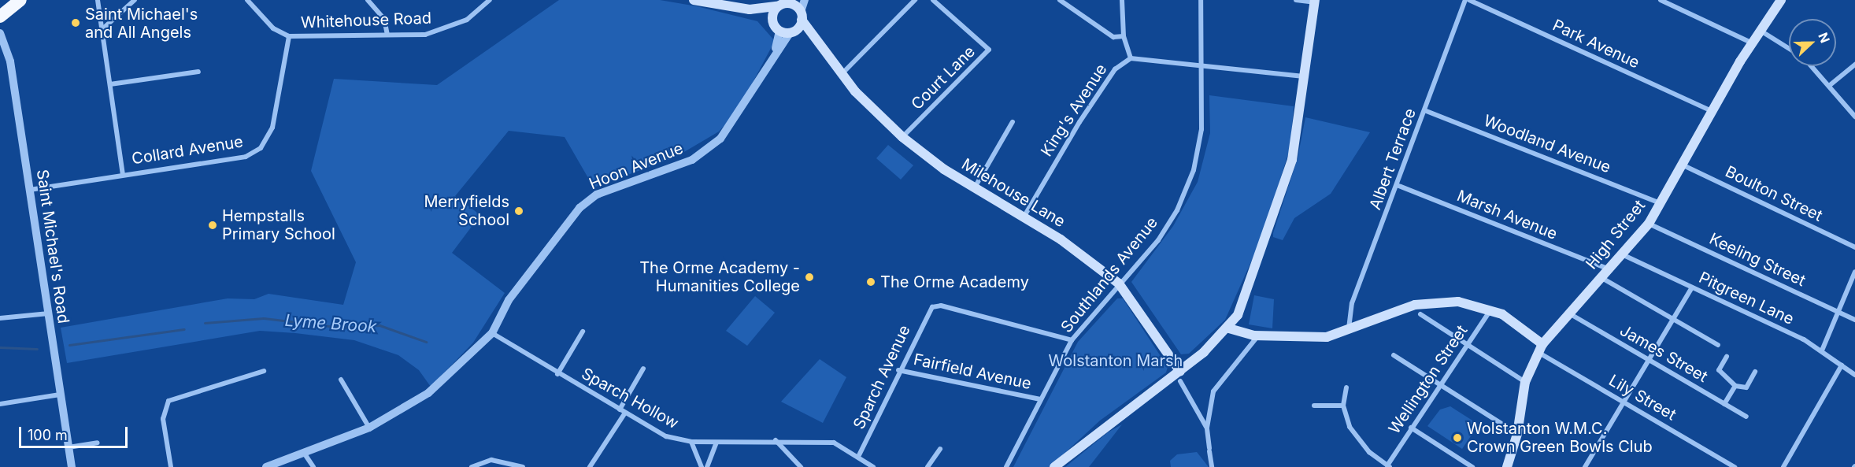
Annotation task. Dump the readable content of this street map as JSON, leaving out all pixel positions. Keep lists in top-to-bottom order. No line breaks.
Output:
{"streets":{"main road":["Milehouse Lane","High Street"],"street":["Whitehouse Road","Park Avenue","Court Lane","King's Avenue","Woodland Avenue","Collard Avenue","Albert Terrace","Hoon Avenue","Boulton Street","Marsh Avenue","Saint Michael's Road","Keeling Street","Southlands Avenue","Pitgreen Lane","James Street","Fairfield Avenue","Sparch Avenue","Wellington Street","Lily Street","Sparch Hollow"]},"crossings":[["Whitehouse Road","Collard Avenue"],["Park Avenue","High Street"],["Court Lane","Milehouse Lane"],["King's Avenue","Milehouse Lane"],["Woodland Avenue","Albert Terrace"],["Woodland Avenue","High Street"],["Collard Avenue","Saint Michael's Road"],["Albert Terrace","Marsh Avenue"],["Hoon Avenue","Milehouse Lane"],["Hoon Avenue","Sparch Hollow"],["Milehouse Lane","Southlands Avenue"],["Boulton Street","High Street"],["Marsh Avenue","High Street"],["High Street","Keeling Street"],["High Street","Pitgreen Lane"],["High Street","James Street"],["High Street","Lily Street"],["Southlands Avenue","Fairfield Avenue"],["Southlands Avenue","Sparch Avenue"],["Fairfield Avenue","Sparch Avenue"],["Sparch Avenue","Sparch Hollow"]],"water":["Lyme Brook"],"parks":["Wolstanton Marsh"],"places":["Saint Michael's and All Angels","Merryfields School","Hempstalls Primary School","The Orme Academy - Humanities College","The Orme Academy","Wolstanton W.M.C. Crown Green Bowls Club"],"scale_bar":"100 m","north":"right"}
